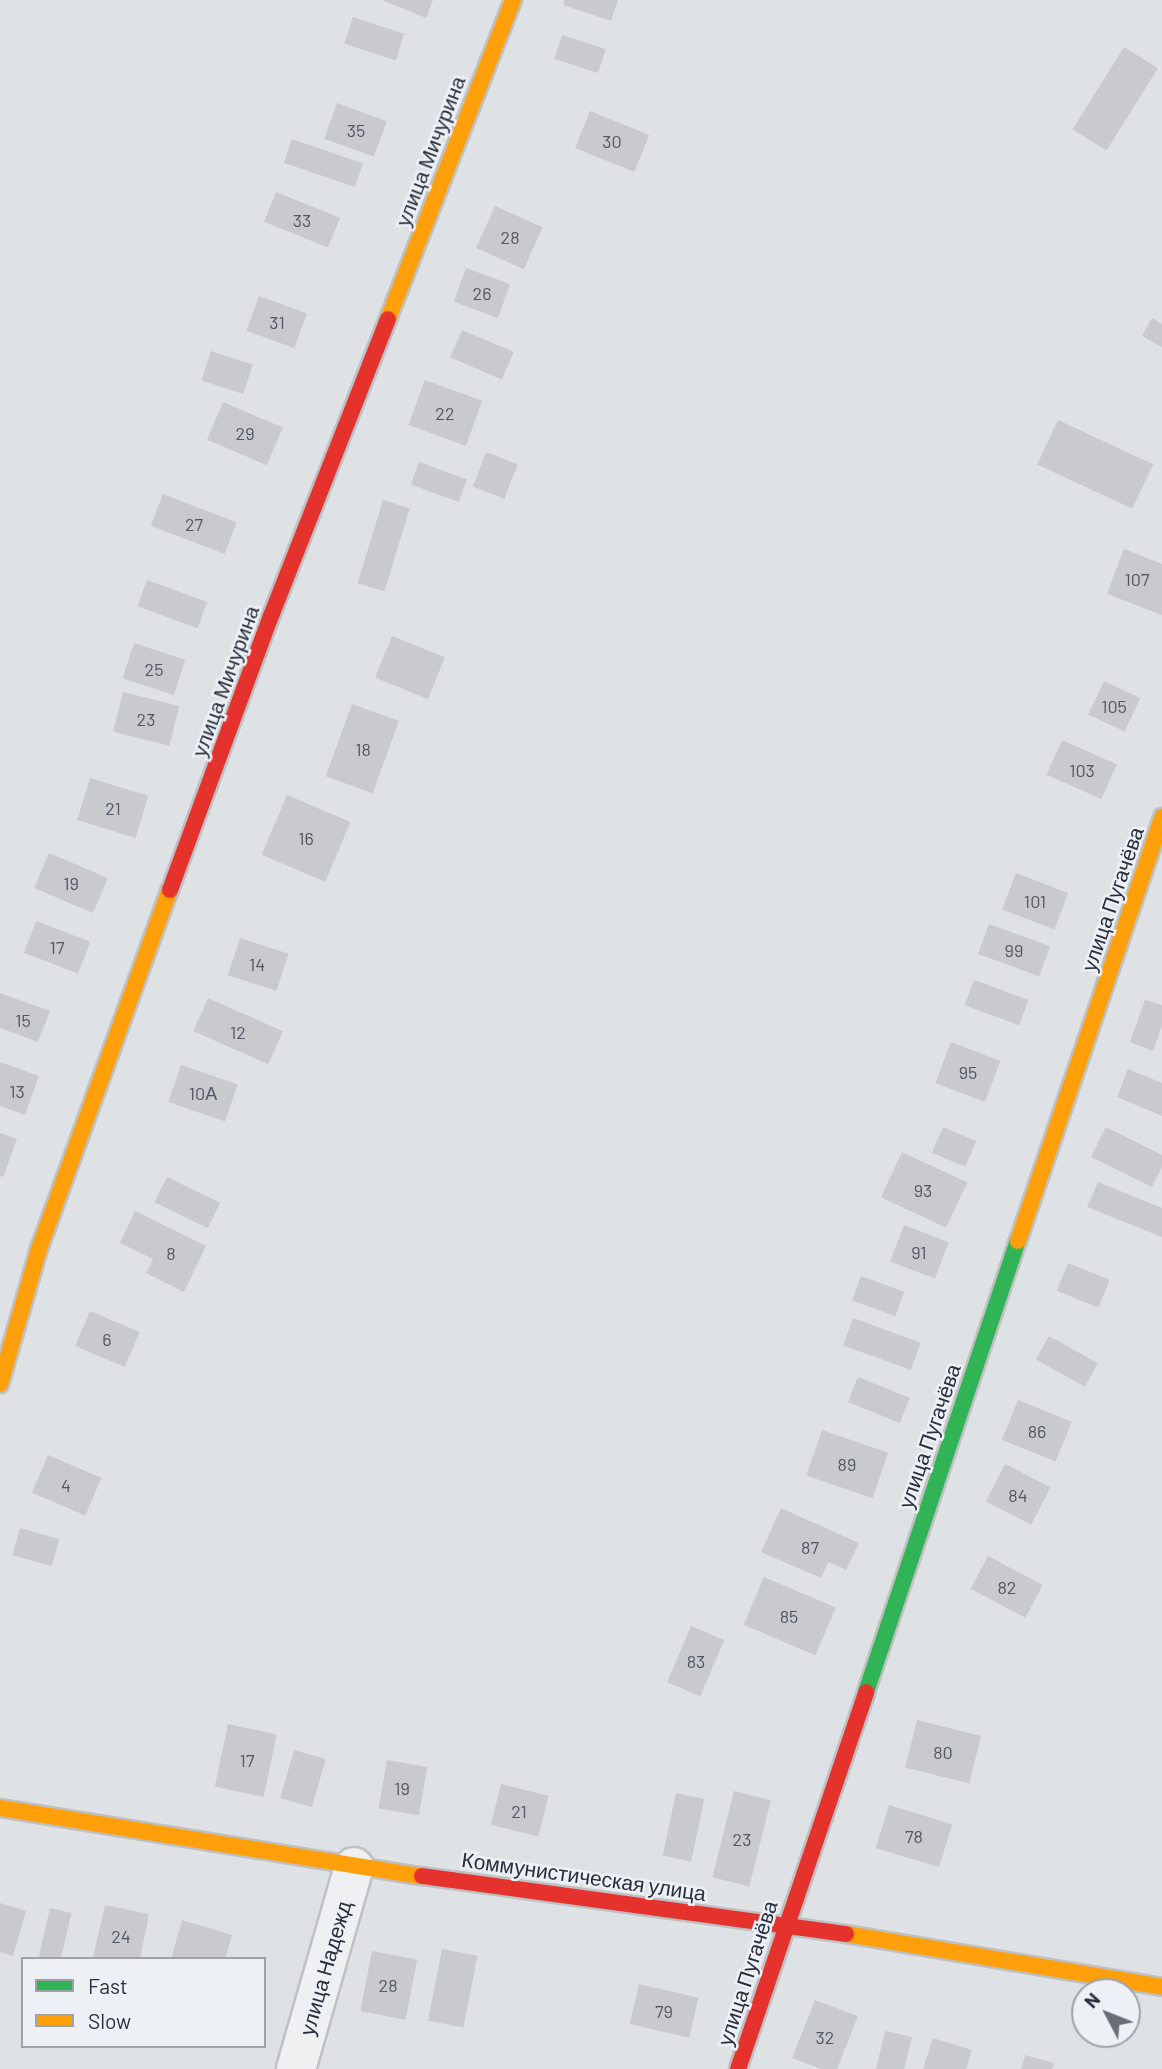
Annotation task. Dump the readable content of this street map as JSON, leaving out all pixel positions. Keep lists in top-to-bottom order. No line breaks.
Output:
{"streets":{"street":["улица Мичурина","улица Пугачёва","Коммунистическая улица","улица Надежд"]},"crossings":[["улица Пугачёва","Коммунистическая улица"],["Коммунистическая улица","улица Надежд"]],"house_numbers":["35","30","33","28","26","31","22","29","27","107","25","105","23","18","103","21","16","19","101","17","99","14","15","12","95","13","10А","93","91","8","6","86","89","4","84","87","82","85","83","80","17","19","21","78","23","24","28","79","32"],"legend":["Fast","Slow"],"north":"top left"}
